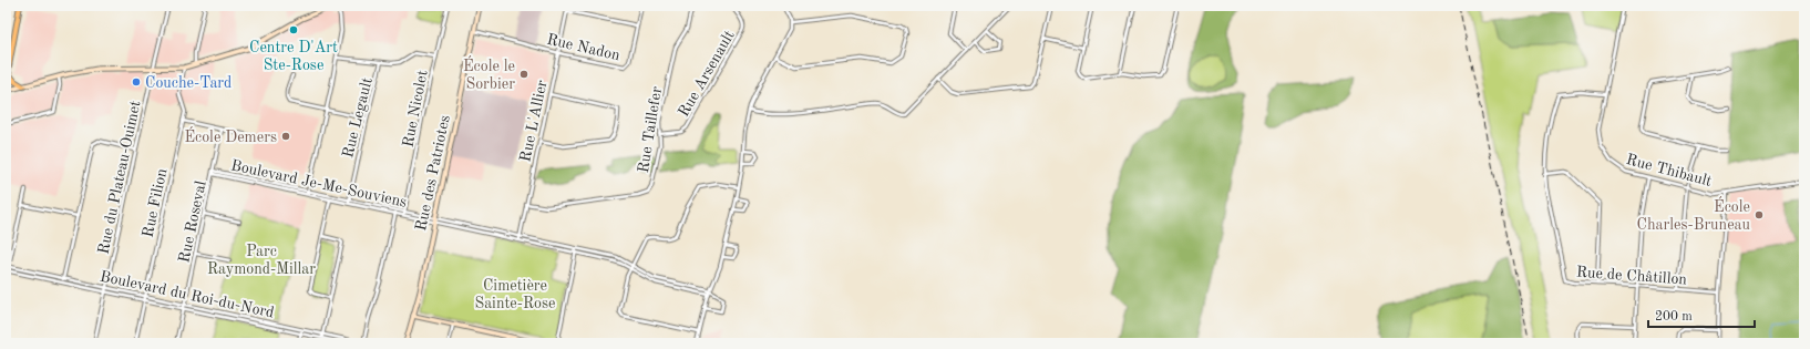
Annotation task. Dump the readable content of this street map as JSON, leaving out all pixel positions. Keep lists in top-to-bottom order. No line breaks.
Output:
{"streets":{"street":["Rue Nadon","Rue Arsenault","Rue Nicolet","Rue Legault","Rue L'Allier","Rue Taillefer","Rue Thibault","Rue des Patriotes","Rue du Plateau-Ouimet","Boulevard Je-Me-Souviens","Rue Filion","Rue Roseval","Rue de Châtillon","Boulevard du Roi-du-Nord"]},"crossings":[["Rue Nadon","Rue L'Allier"],["Rue Nadon","Rue des Patriotes"],["Rue Arsenault","Rue Taillefer"],["Rue Nicolet","Boulevard Je-Me-Souviens"],["Rue Legault","Boulevard Je-Me-Souviens"],["Rue L'Allier","Rue Taillefer"],["Rue L'Allier","Boulevard Je-Me-Souviens"],["Rue Thibault","Rue de Châtillon"],["Rue des Patriotes","Boulevard Je-Me-Souviens"],["Rue du Plateau-Ouimet","Boulevard du Roi-du-Nord"],["Boulevard Je-Me-Souviens","Rue Roseval"],["Rue Filion","Boulevard du Roi-du-Nord"],["Rue Roseval","Boulevard du Roi-du-Nord"]],"parks":["Parc Raymond-Millar","Cimetière Sainte-Rose"],"places":["Centre D'Art Ste-Rose","École le Sorbier","Couche-Tard","École Demers","École Charles-Bruneau"],"scale_bar":"200 m"}
